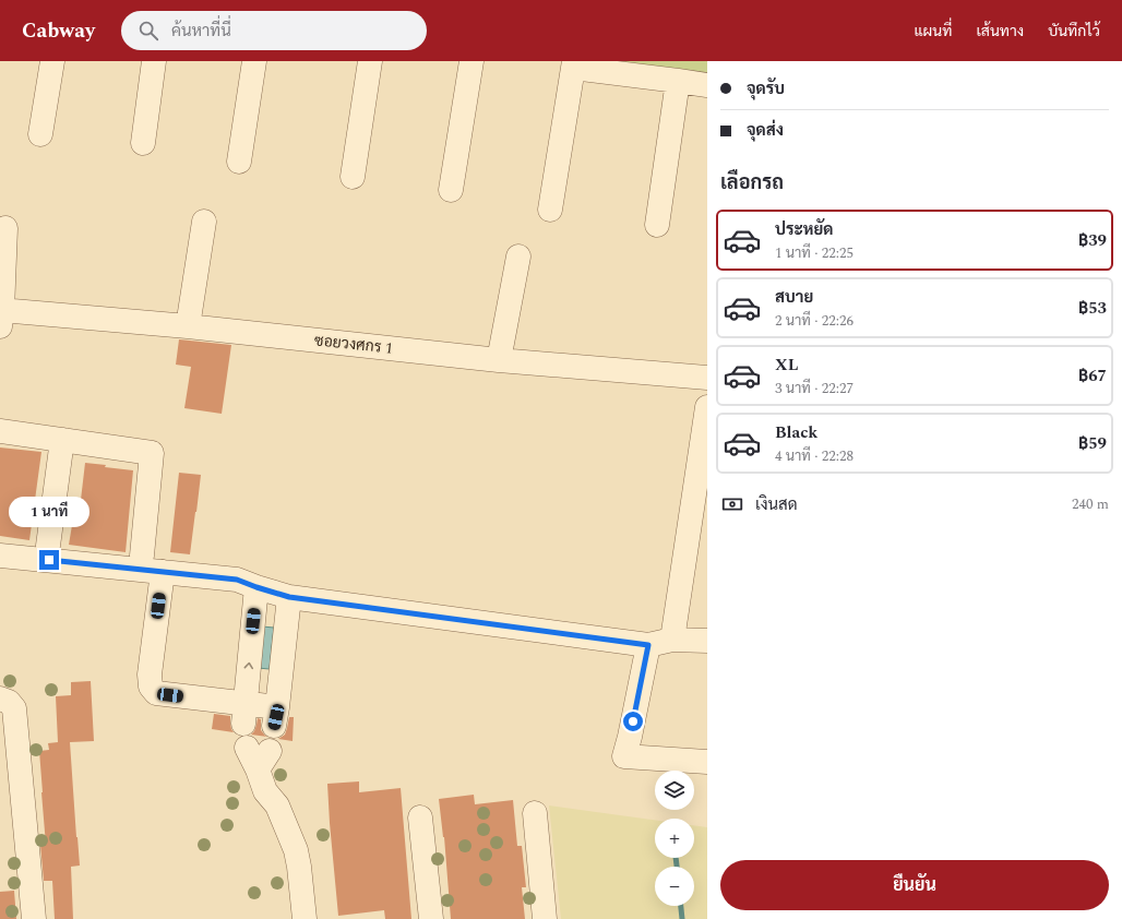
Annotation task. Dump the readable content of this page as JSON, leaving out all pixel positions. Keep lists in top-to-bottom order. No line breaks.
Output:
{"streets":{"street":["ซอยวงศกร 1"]},"page":{"header":"Cabway","search":"ค้นหาที่นี่","nav":["แผนที่","เส้นทาง","บันทึกไว้"],"banner":["จุดรับ","จุดส่ง"],"heading":"เลือกรถ","list":[{"name":"ประหยัด","note":"1 นาที · 22:25","value":"฿39"},{"name":"สบาย","note":"2 นาที · 22:26","value":"฿53"},{"name":"XL","note":"3 นาที · 22:27","value":"฿67"},{"name":"Black","note":"4 นาที · 22:28","value":"฿59"}],"pay":["เงินสด","240 m"],"bubble":"1 นาที","map_buttons":["+","−"],"buttons":"ยืนยัน"}}
